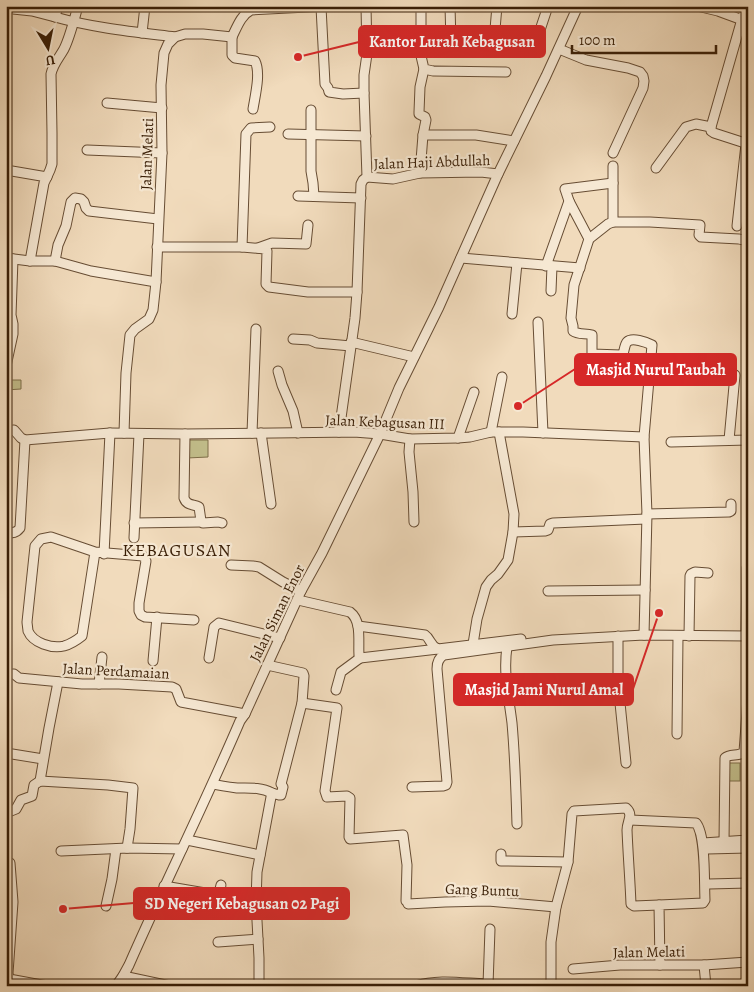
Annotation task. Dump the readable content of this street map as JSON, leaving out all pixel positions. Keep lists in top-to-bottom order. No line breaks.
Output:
{"streets":{"street":["Jalan Melati","Jalan Haji Abdullah","Jalan Kebagusan III","Jalan Siman Enor","Jalan Perdamaian","Gang Buntu"]},"crossings":[["Jalan Melati","Jalan Kebagusan III"],["Jalan Kebagusan III","Jalan Siman Enor"],["Jalan Siman Enor","Jalan Perdamaian"]],"districts":["KEBAGUSAN"],"places":["Kantor Lurah Kebagusan","Masjid Nurul Taubah","Masjid Jami Nurul Amal","SD Negeri Kebagusan 02 Pagi"],"scale_bar":"100 m","north":"bottom"}
